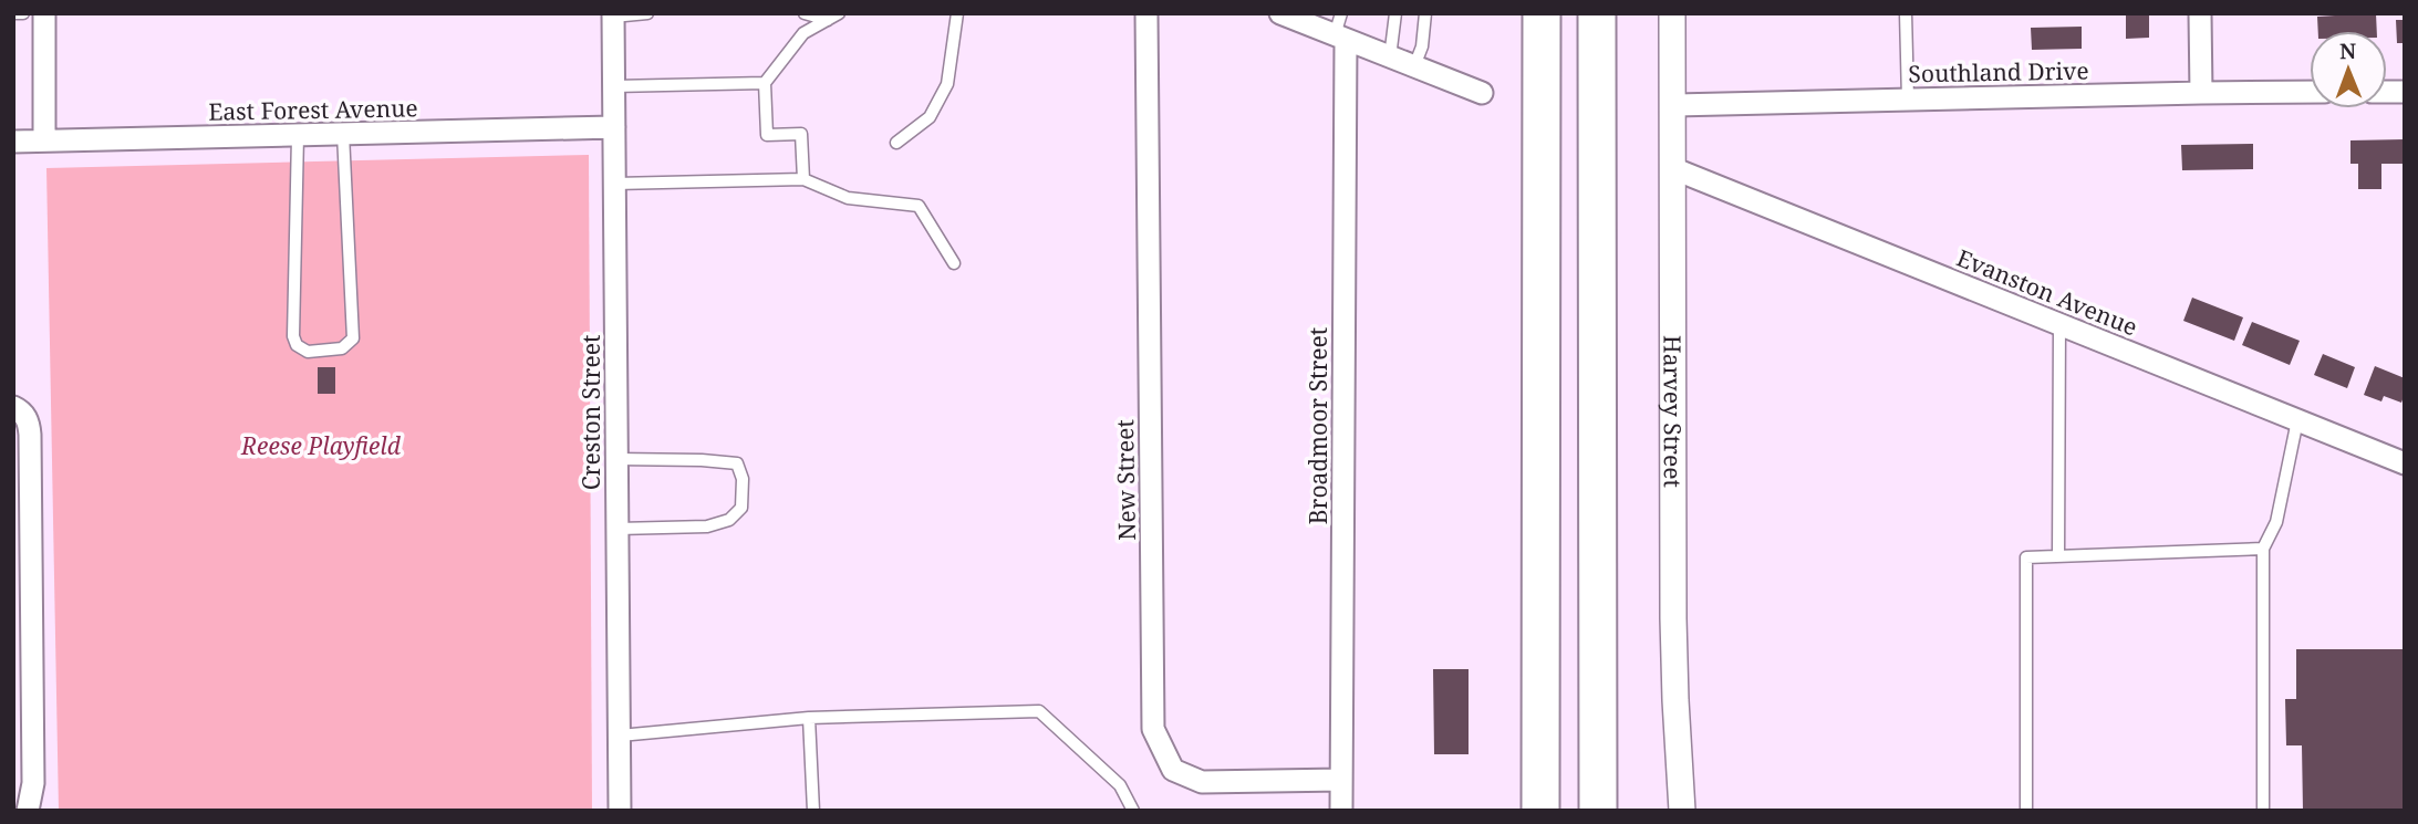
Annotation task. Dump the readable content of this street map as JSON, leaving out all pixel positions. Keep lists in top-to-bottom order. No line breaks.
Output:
{"streets":{"street":["Southland Drive","East Forest Avenue","Evanston Avenue","Creston Street","Harvey Street","Broadmoor Street","New Street"]},"crossings":[["Southland Drive","Harvey Street"],["East Forest Avenue","Creston Street"],["Evanston Avenue","Harvey Street"],["Broadmoor Street","New Street"]],"parks":["Reese Playfield"],"north":"top"}
